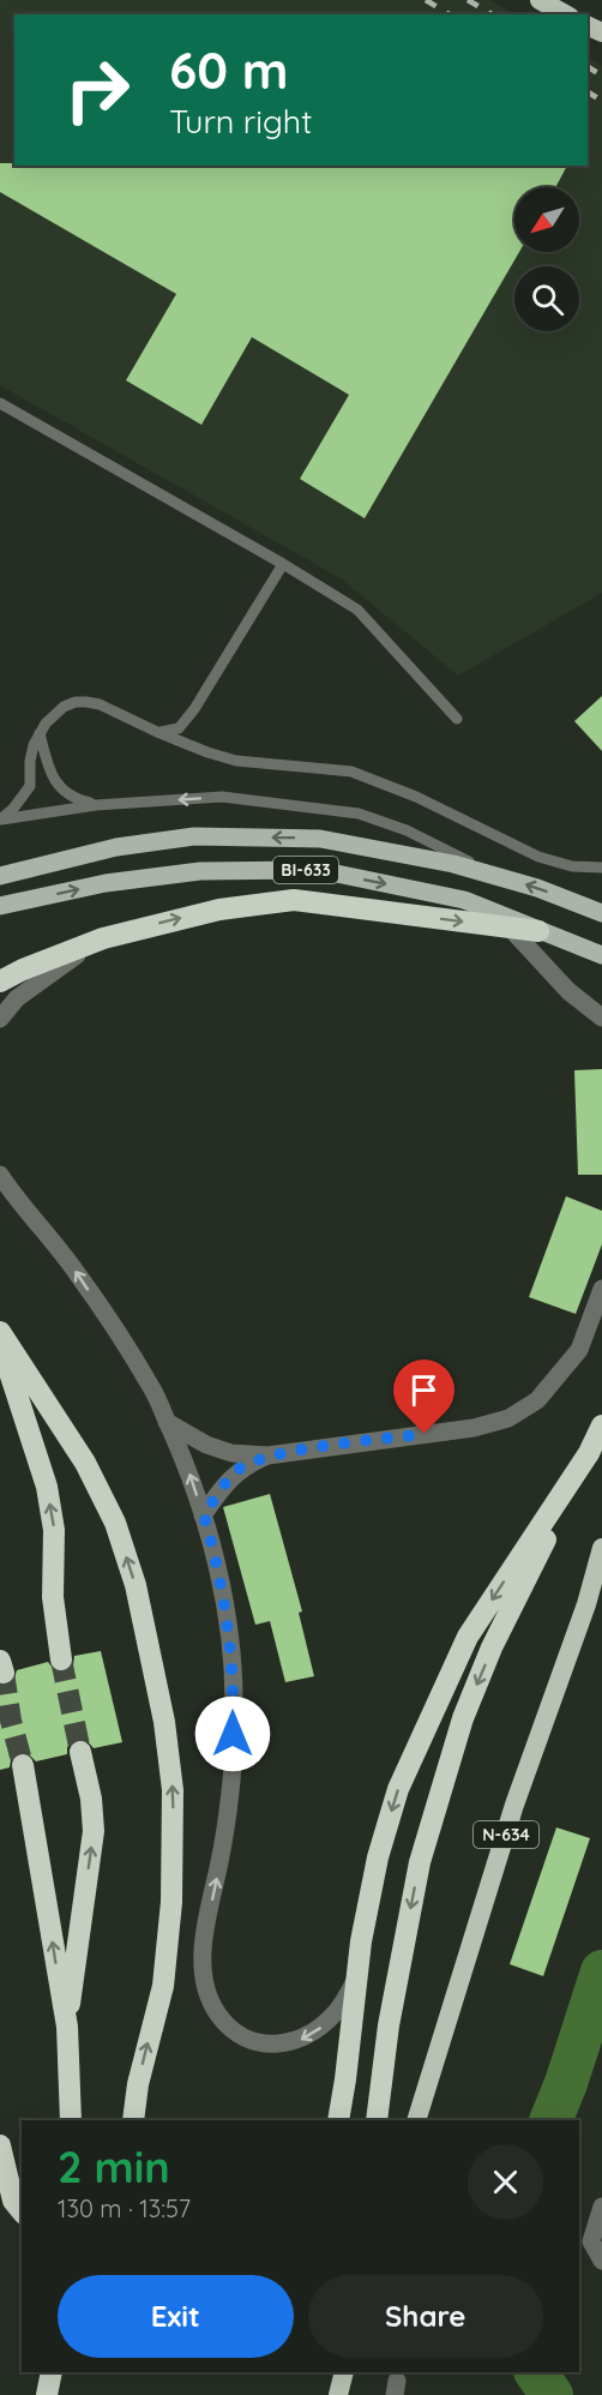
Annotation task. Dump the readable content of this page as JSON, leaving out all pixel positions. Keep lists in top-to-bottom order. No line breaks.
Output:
{"streets":{"highway":["N-634"],"main road":["BI-633"]},"north":"bottom left","page":{"turn":["60 m","Turn right"],"heading":["2 min","130 m · 13:57"],"buttons":["Exit","Share"]}}
